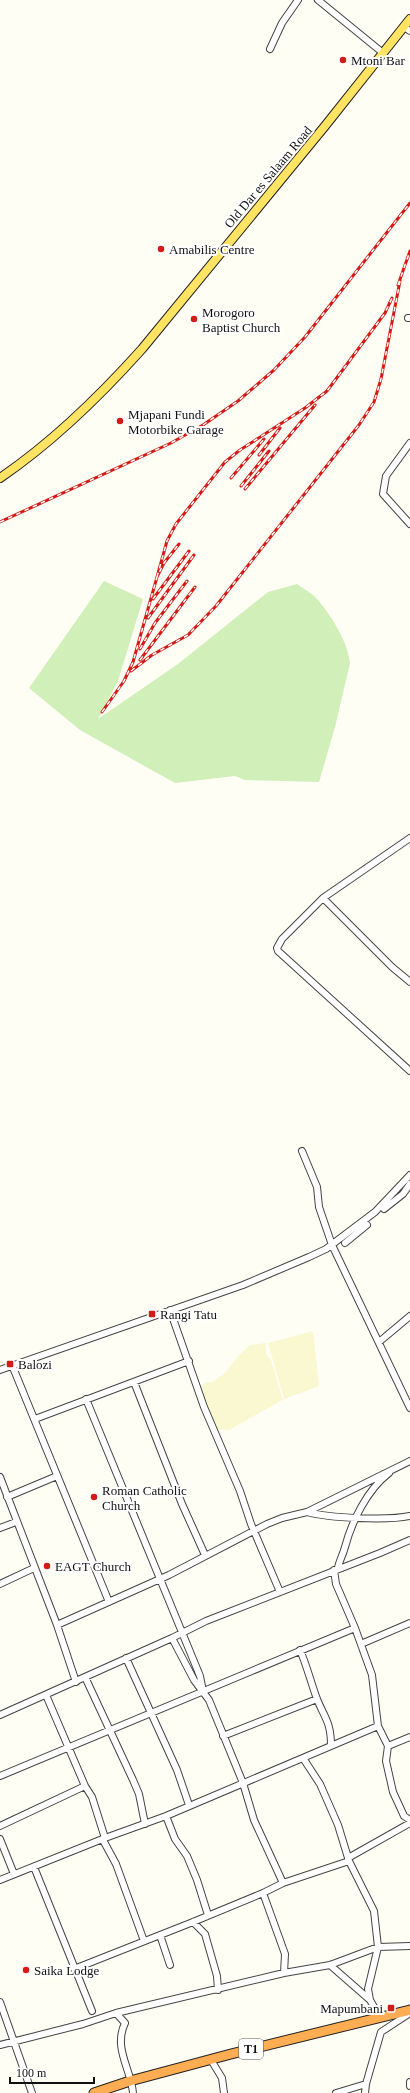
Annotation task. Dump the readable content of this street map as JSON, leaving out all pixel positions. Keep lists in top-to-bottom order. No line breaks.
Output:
{"streets":{"highway":["T1"],"main road":["Old Dar es Salaam Road"]},"places":{"other":["Mtoni Bar","Amabilis Centre","Morogoro Baptist Church","Mjapani Fundi Motorbike Garage","Roman Catholic Church","EAGT Church","Saika Lodge"],"transit":["Rangi Tatu","Balozi","Mapumbani"]},"scale_bar":"100 m"}
